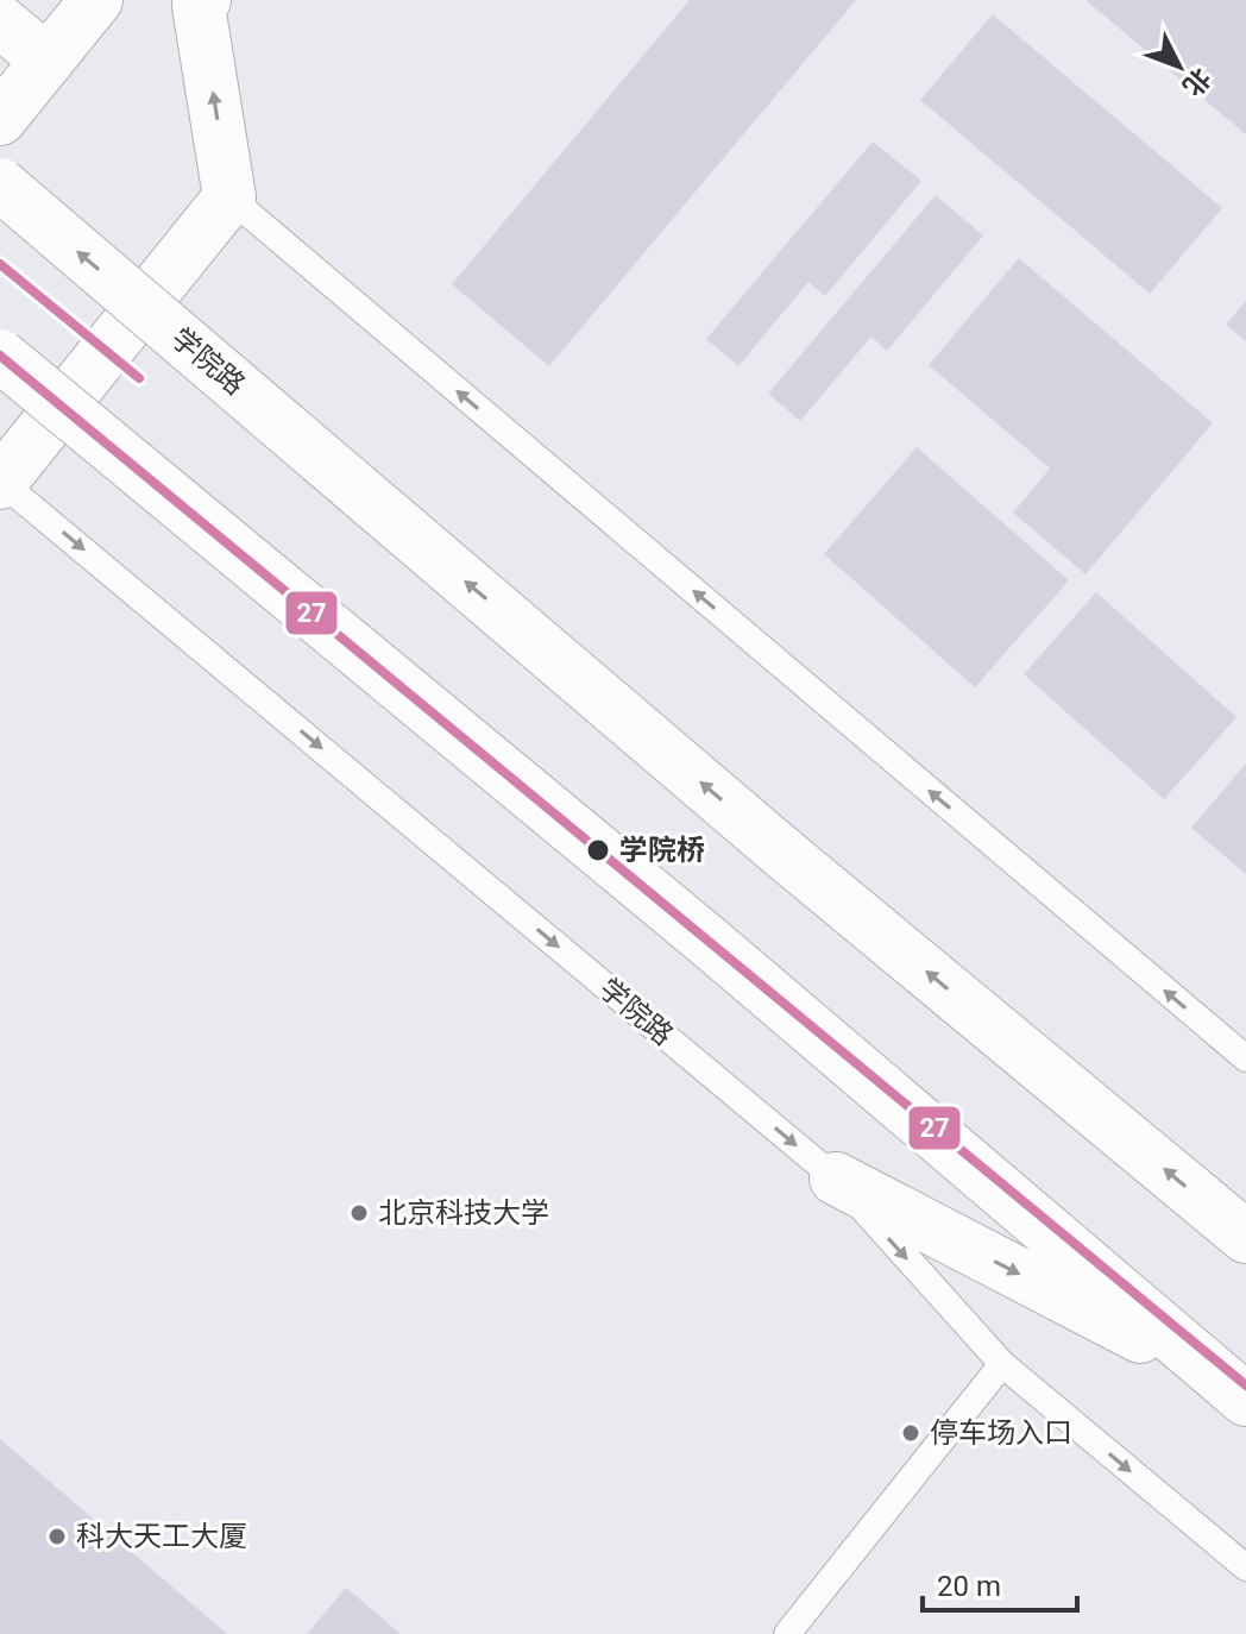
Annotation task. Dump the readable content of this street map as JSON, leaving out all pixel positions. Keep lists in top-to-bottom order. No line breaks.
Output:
{"streets":{"main road":["学院路"]},"places":["学院桥","北京科技大学","停车场入口","科大天工大厦"],"lines":["transit line 27"],"scale_bar":"20 m","north":"bottom right"}
